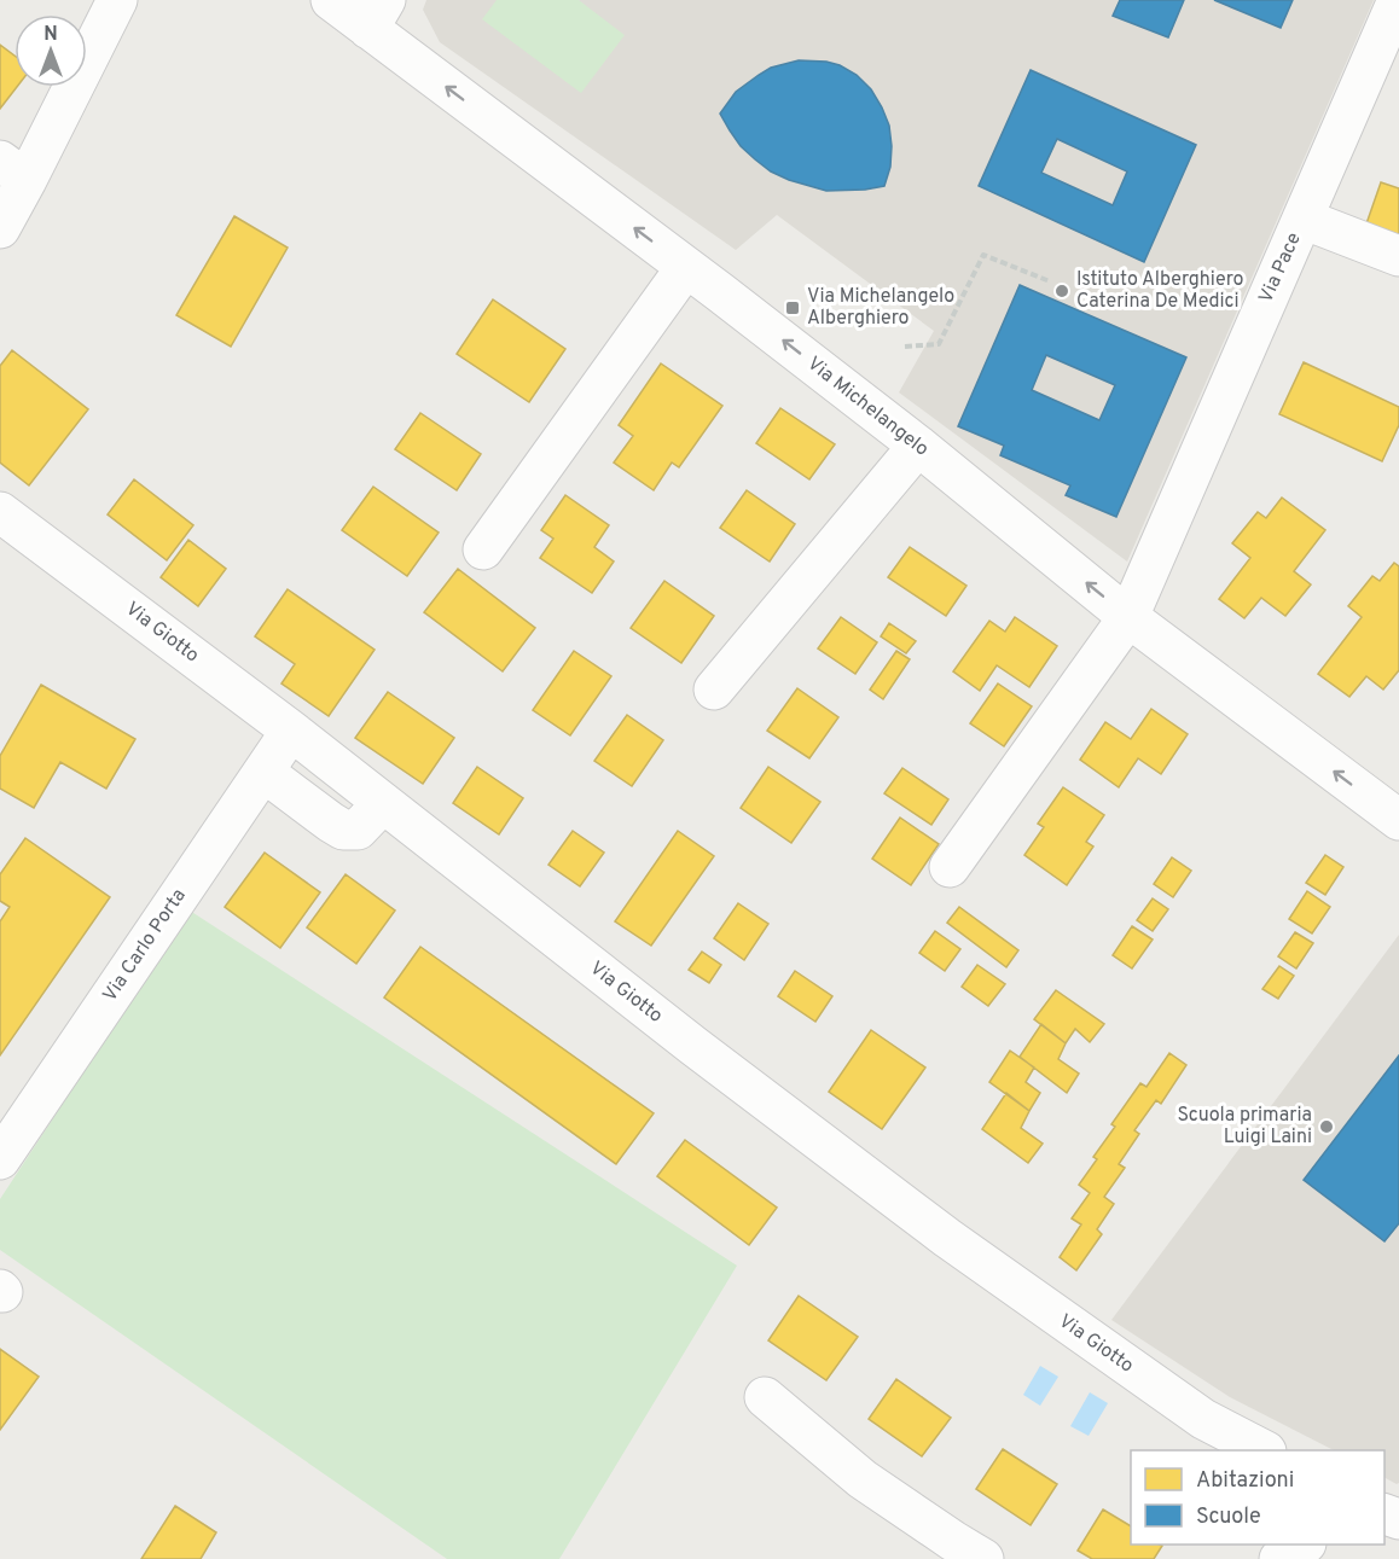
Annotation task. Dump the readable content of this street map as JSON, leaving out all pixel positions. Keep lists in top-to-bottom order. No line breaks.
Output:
{"streets":{"street":["Via Pace","Via Michelangelo","Via Giotto","Via Carlo Porta"]},"crossings":[["Via Pace","Via Michelangelo"],["Via Giotto","Via Carlo Porta"]],"one_way":["Via Michelangelo"],"places":{"other":["Istituto Alberghiero Caterina De Medici","Scuola primaria Luigi Laini"],"transit":["Via Michelangelo Alberghiero"]},"legend":["Abitazioni","Scuole"],"north":"top"}
